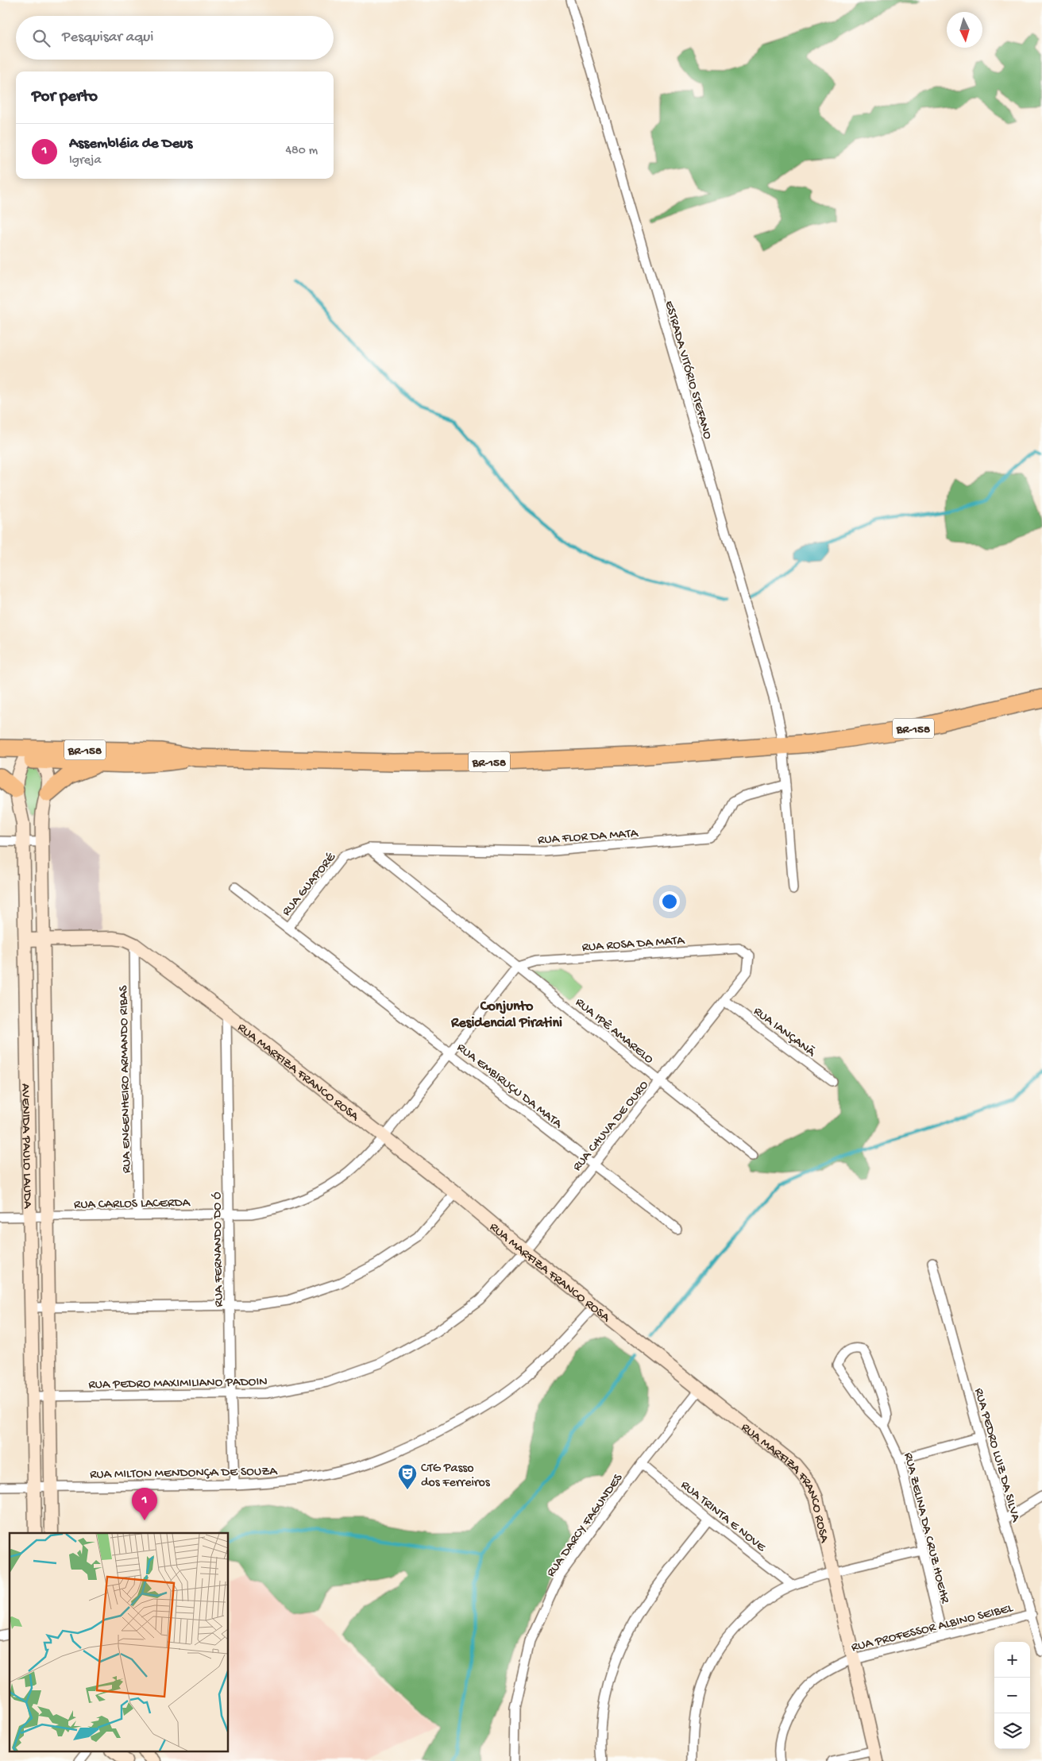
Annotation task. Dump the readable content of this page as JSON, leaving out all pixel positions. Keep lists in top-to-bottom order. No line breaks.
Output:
{"streets":{"highway":["BR-158"],"main road":["RUA MARFIZA FRANCO ROSA","AVENIDA PAULO LAUDA"],"street":["ESTRADA VITÓRIO STEFANO","RUA FLOR DA MATA","RUA GUAPORÉ","RUA ROSA DA MATA","RUA IPÊ AMARELO","RUA IANÇANÃ","RUA ENGENHEIRO ARMANDO RIBAS","RUA EMBIRUÇU DA MATA","RUA CHUVA DE OURO","RUA CARLOS LACERDA","RUA FERNANDO DO Ó","RUA PEDRO MAXIMILIANO PADOIN","RUA PEDRO LUIZ DA SILVA","RUA MILTON MENDONÇA DE SOUZA","RUA TRINTA E NOVE","RUA DARCY FAGUNDES","RUA ZELINA DA CRUZ HOEHR","RUA PROFESSOR ALBINO SEIBEL"]},"crossings":[["ESTRADA VITÓRIO STEFANO","BR-158"],["BR-158","AVENIDA PAULO LAUDA"],["RUA FLOR DA MATA","RUA GUAPORÉ"],["RUA FLOR DA MATA","RUA IPÊ AMARELO"],["RUA GUAPORÉ","RUA IPÊ AMARELO"],["RUA GUAPORÉ","RUA EMBIRUÇU DA MATA"],["RUA ROSA DA MATA","RUA IPÊ AMARELO"],["RUA ROSA DA MATA","RUA CHUVA DE OURO"],["RUA ROSA DA MATA","RUA CARLOS LACERDA"],["RUA IPÊ AMARELO","RUA CHUVA DE OURO"],["RUA IPÊ AMARELO","RUA CARLOS LACERDA"],["RUA IANÇANÃ","RUA CHUVA DE OURO"],["RUA MARFIZA FRANCO ROSA","RUA ENGENHEIRO ARMANDO RIBAS"],["RUA MARFIZA FRANCO ROSA","RUA CHUVA DE OURO"],["RUA MARFIZA FRANCO ROSA","AVENIDA PAULO LAUDA"],["RUA MARFIZA FRANCO ROSA","RUA CARLOS LACERDA"],["RUA MARFIZA FRANCO ROSA","RUA FERNANDO DO Ó"],["RUA MARFIZA FRANCO ROSA","RUA PEDRO MAXIMILIANO PADOIN"],["RUA MARFIZA FRANCO ROSA","RUA MILTON MENDONÇA DE SOUZA"],["RUA MARFIZA FRANCO ROSA","RUA DARCY FAGUNDES"],["RUA MARFIZA FRANCO ROSA","RUA PROFESSOR ALBINO SEIBEL"],["RUA ENGENHEIRO ARMANDO RIBAS","RUA CARLOS LACERDA"],["RUA EMBIRUÇU DA MATA","RUA CHUVA DE OURO"],["RUA EMBIRUÇU DA MATA","RUA CARLOS LACERDA"],["RUA CHUVA DE OURO","RUA PEDRO MAXIMILIANO PADOIN"],["AVENIDA PAULO LAUDA","RUA CARLOS LACERDA"],["AVENIDA PAULO LAUDA","RUA PEDRO MAXIMILIANO PADOIN"],["AVENIDA PAULO LAUDA","RUA MILTON MENDONÇA DE SOUZA"],["RUA CARLOS LACERDA","RUA FERNANDO DO Ó"],["RUA FERNANDO DO Ó","RUA PEDRO MAXIMILIANO PADOIN"],["RUA FERNANDO DO Ó","RUA MILTON MENDONÇA DE SOUZA"],["RUA PEDRO LUIZ DA SILVA","RUA PROFESSOR ALBINO SEIBEL"],["RUA TRINTA E NOVE","RUA DARCY FAGUNDES"],["RUA ZELINA DA CRUZ HOEHR","RUA PROFESSOR ALBINO SEIBEL"]],"districts":["Conjunto Residencial Piratini"],"places":{"theatre":["CTG Passo dos Ferreiros"]},"north":"bottom","page":{"search":"Pesquisar aqui","heading":"Por perto","list":[{"mark":"1","name":"Assembléia de Deus","note":"Igreja","value":"480 m"}],"pins":"1","map_buttons":["+","−"]}}
